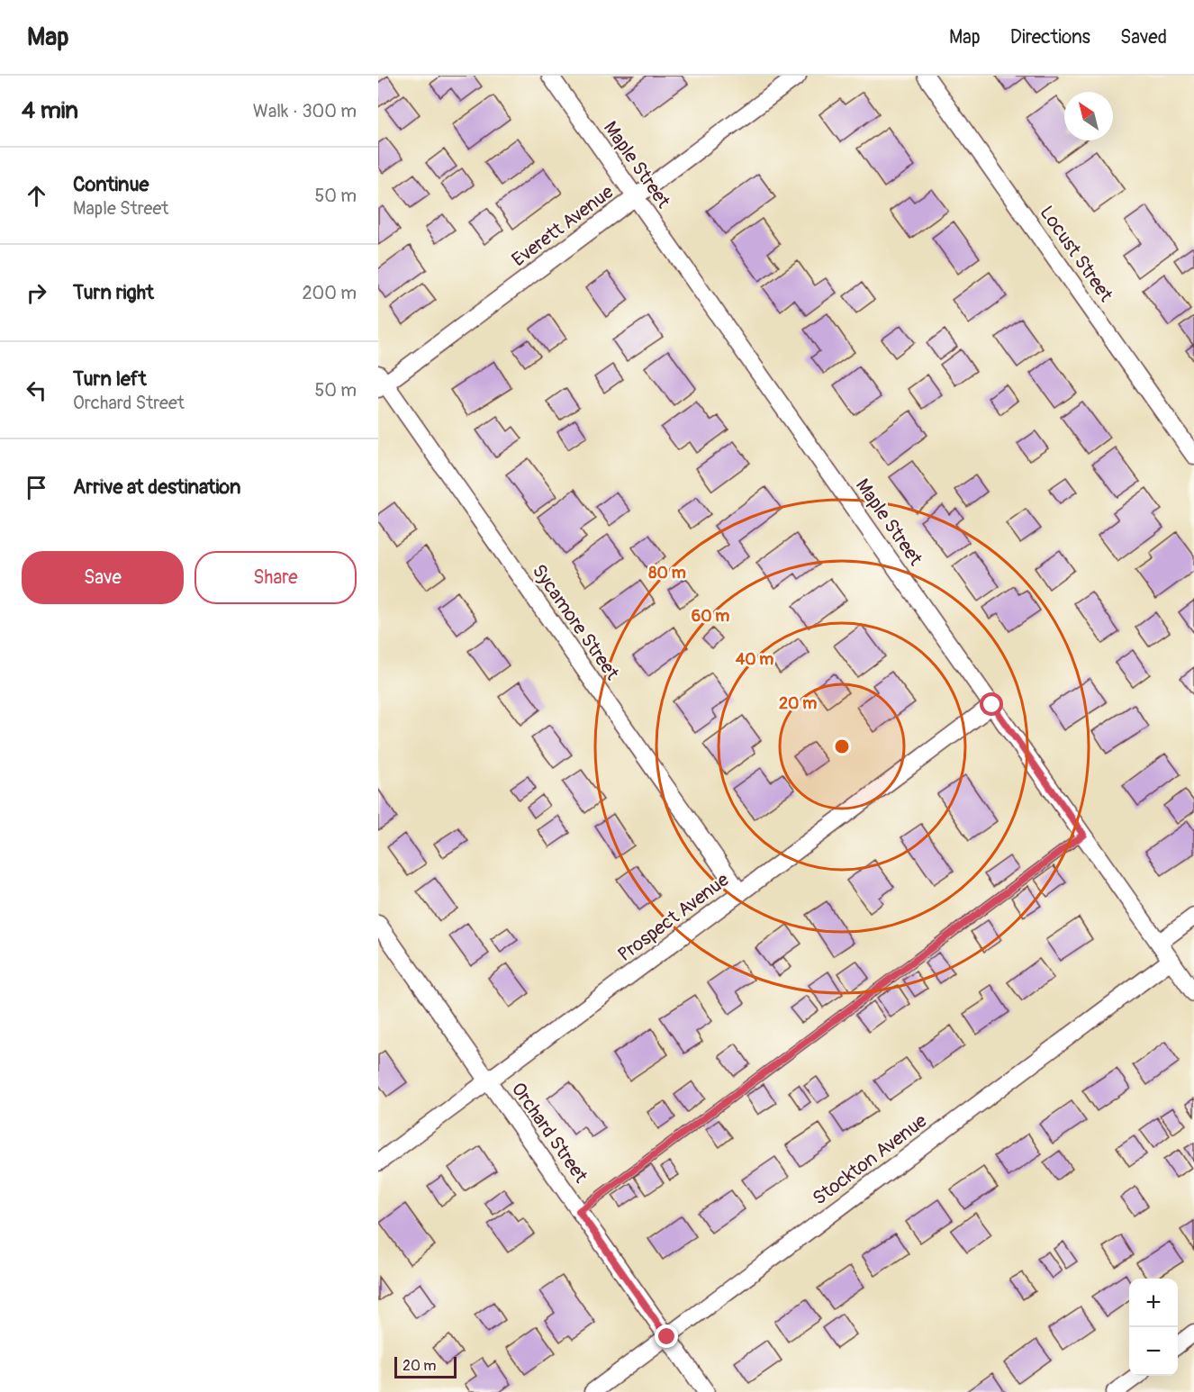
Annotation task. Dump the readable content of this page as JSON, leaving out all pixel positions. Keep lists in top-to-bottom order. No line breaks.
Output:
{"streets":{"street":["Maple Street","Everett Avenue","Locust Street","Sycamore Street","Prospect Avenue","Orchard Street","Stockton Avenue"]},"crossings":[["Maple Street","Everett Avenue"],["Maple Street","Prospect Avenue"],["Maple Street","Stockton Avenue"],["Everett Avenue","Sycamore Street"],["Sycamore Street","Prospect Avenue"],["Prospect Avenue","Orchard Street"],["Orchard Street","Stockton Avenue"]],"scale_bar":"20 m","north":"top left","page":{"header":"Map","nav":["Map","Directions","Saved"],"heading":["4 min","Walk · 300 m"],"list":[["Continue","Maple Street","50 m"],["Turn right","200 m"],["Turn left","Orchard Street","50 m"],"Arrive at destination"],"buttons":["Save","Share"],"map_buttons":["+","−"],"scale":"20 m"},"rings":["80 m","60 m","40 m","20 m"]}
